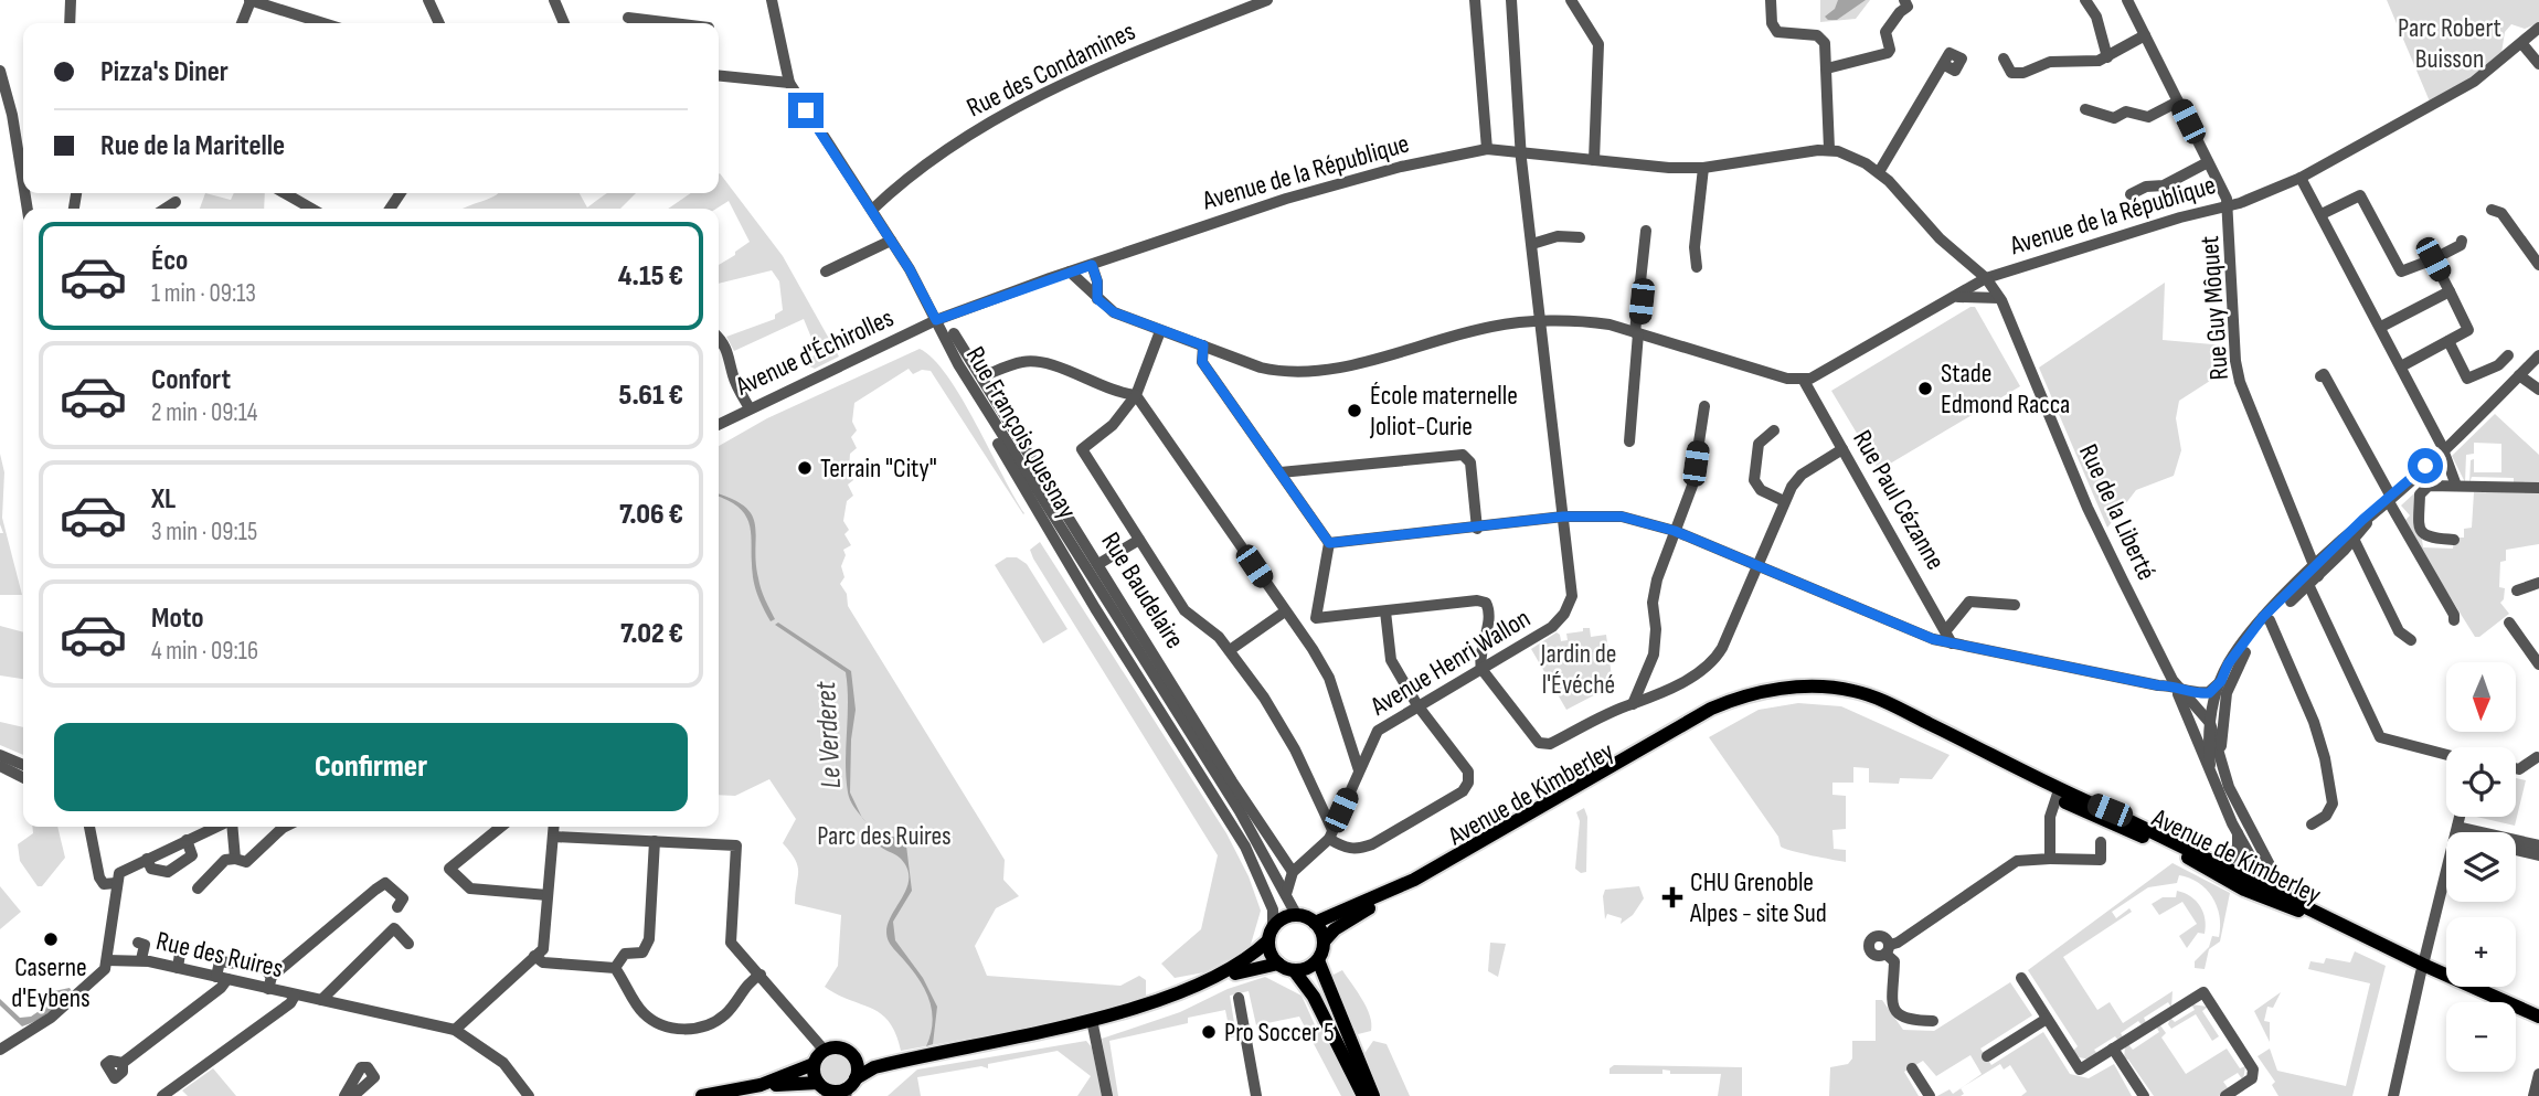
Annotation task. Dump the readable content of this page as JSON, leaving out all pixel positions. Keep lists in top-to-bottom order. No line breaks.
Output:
{"streets":{"main road":["Rue François Quesnay","Avenue de Kimberley"],"street":["Rue des Condamines","Avenue de la République","Rue Guy Môquet","Avenue d'Échirolles","Rue Paul Cézanne","Rue de la Liberté","Rue Baudelaire","Avenue Henri Wallon","Rue des Ruires"]},"crossings":[["Avenue de la République","Rue Guy Môquet"],["Avenue de la République","Avenue d'Échirolles"],["Avenue de la République","Rue François Quesnay"],["Avenue de la République","Rue de la Liberté"],["Avenue de la République","Avenue Henri Wallon"],["Avenue d'Échirolles","Rue François Quesnay"],["Rue François Quesnay","Rue Baudelaire"],["Rue François Quesnay","Avenue Henri Wallon"],["Rue François Quesnay","Avenue de Kimberley"],["Rue de la Liberté","Avenue de Kimberley"],["Rue Baudelaire","Avenue Henri Wallon"]],"water":["Le Verderet"],"parks":["Parc Robert Buisson","Jardin de l'Évéché","Parc des Ruires"],"places":{"other":["Stade Edmond Racca","École maternelle Joliot-Curie","Terrain \"City\"","Caserne d'Eybens","Pro Soccer 5"],"health":["CHU Grenoble Alpes - site Sud"]},"north":"bottom","page":{"banner":["Pizza's Diner","Rue de la Maritelle"],"list":[{"name":"Éco","note":"1 min · 09:13","value":"4.15 €"},{"name":"Confort","note":"2 min · 09:14","value":"5.61 €"},{"name":"XL","note":"3 min · 09:15","value":"7.06 €"},{"name":"Moto","note":"4 min · 09:16","value":"7.02 €"}],"map_buttons":["+","−"],"buttons":"Confirmer"}}
